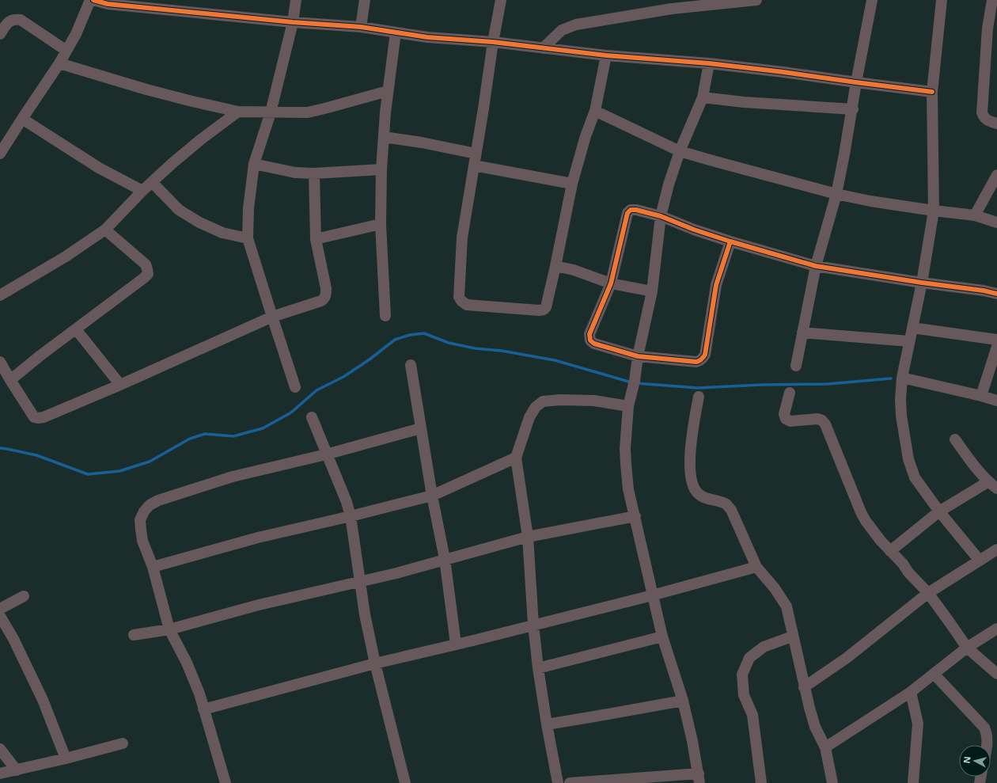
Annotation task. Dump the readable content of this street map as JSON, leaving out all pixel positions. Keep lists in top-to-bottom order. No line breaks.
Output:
{"north":"left"}
